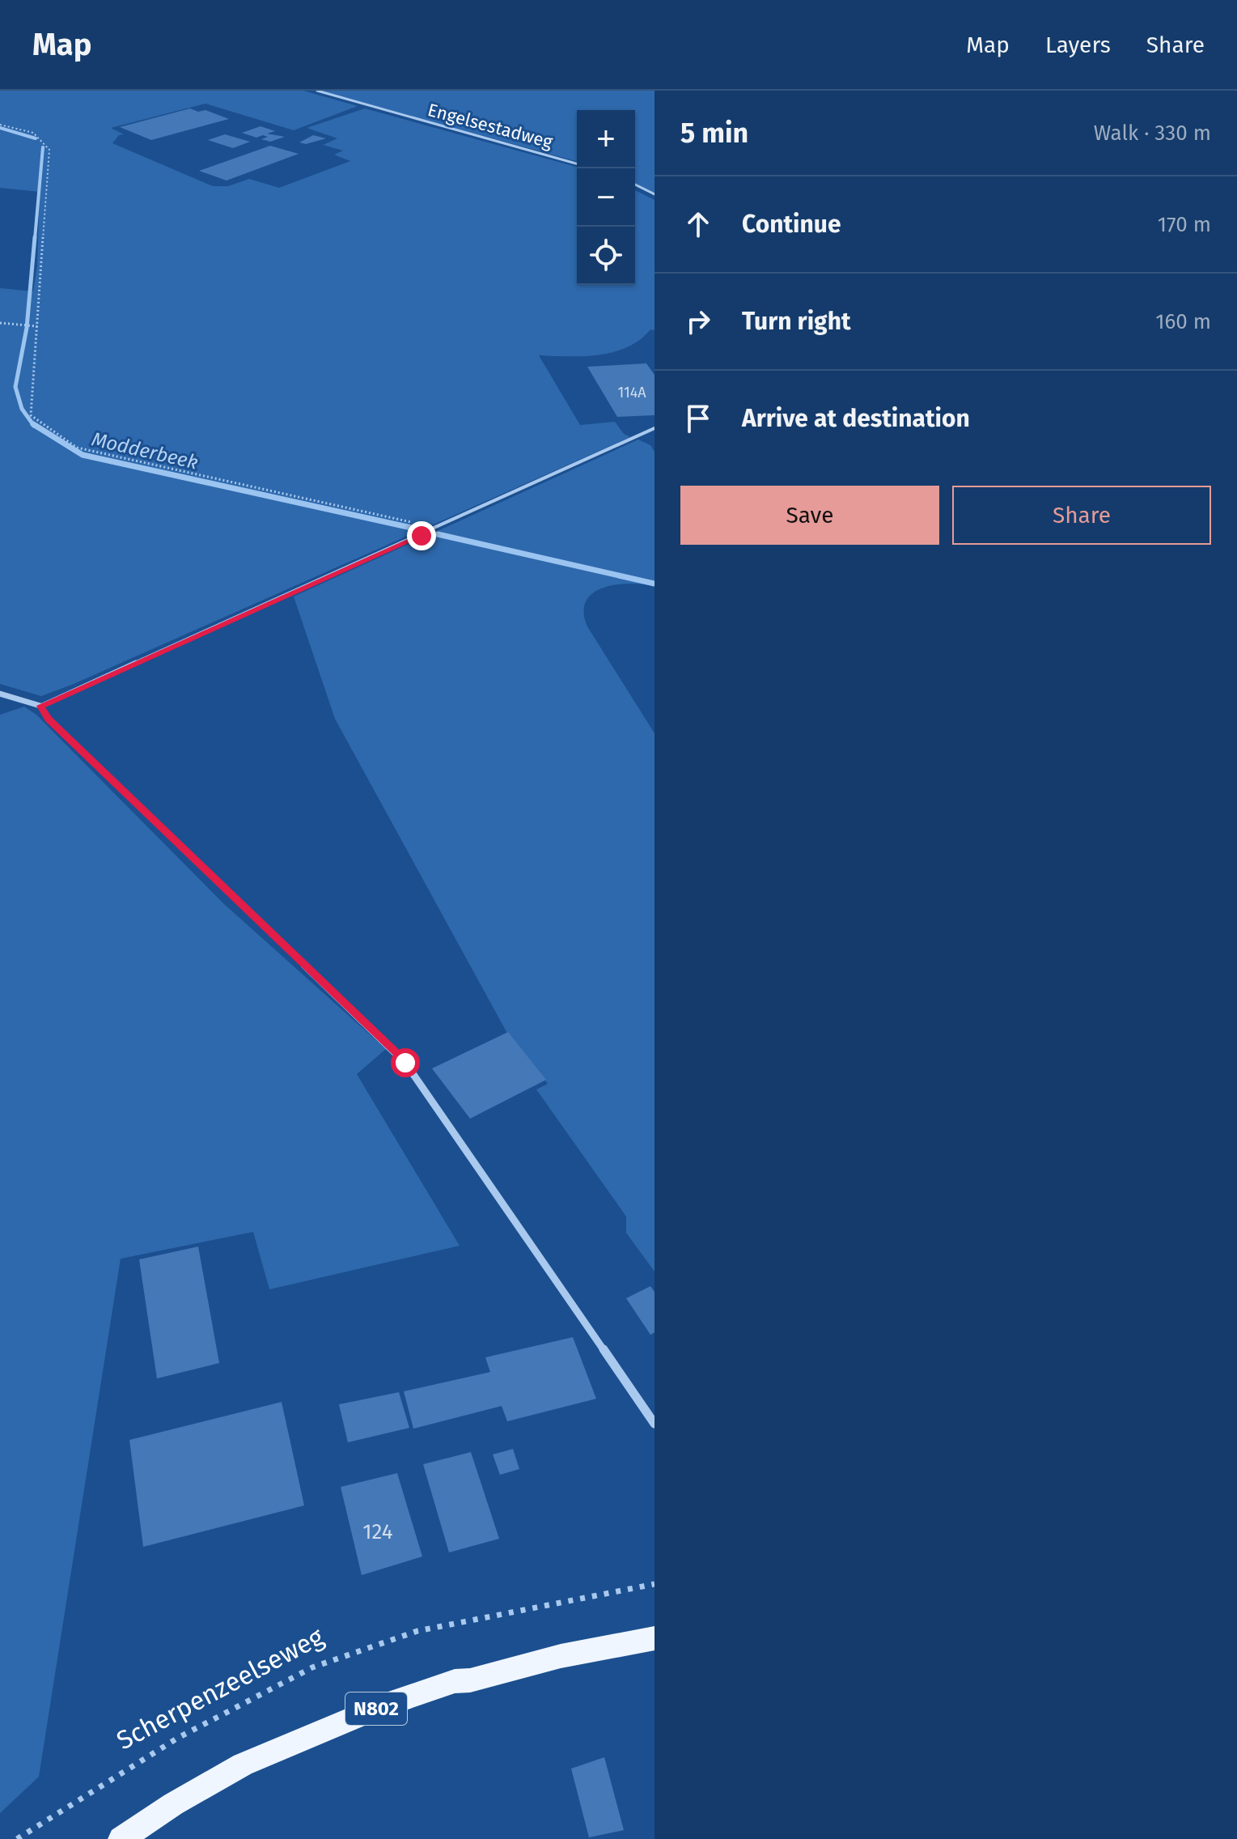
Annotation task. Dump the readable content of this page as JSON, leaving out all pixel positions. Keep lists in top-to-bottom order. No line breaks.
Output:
{"streets":{"main road":["N802"],"street":["Engelsestadweg"],"path":["Scherpenzeelseweg"]},"water":["Modderbeek"],"house_numbers":["114A","124"],"page":{"header":"Map","nav":["Map","Layers","Share"],"heading":["5 min","Walk · 330 m"],"map_buttons":["+","−"],"list":[["Continue","170 m"],["Turn right","160 m"],"Arrive at destination"],"buttons":["Save","Share"]}}
